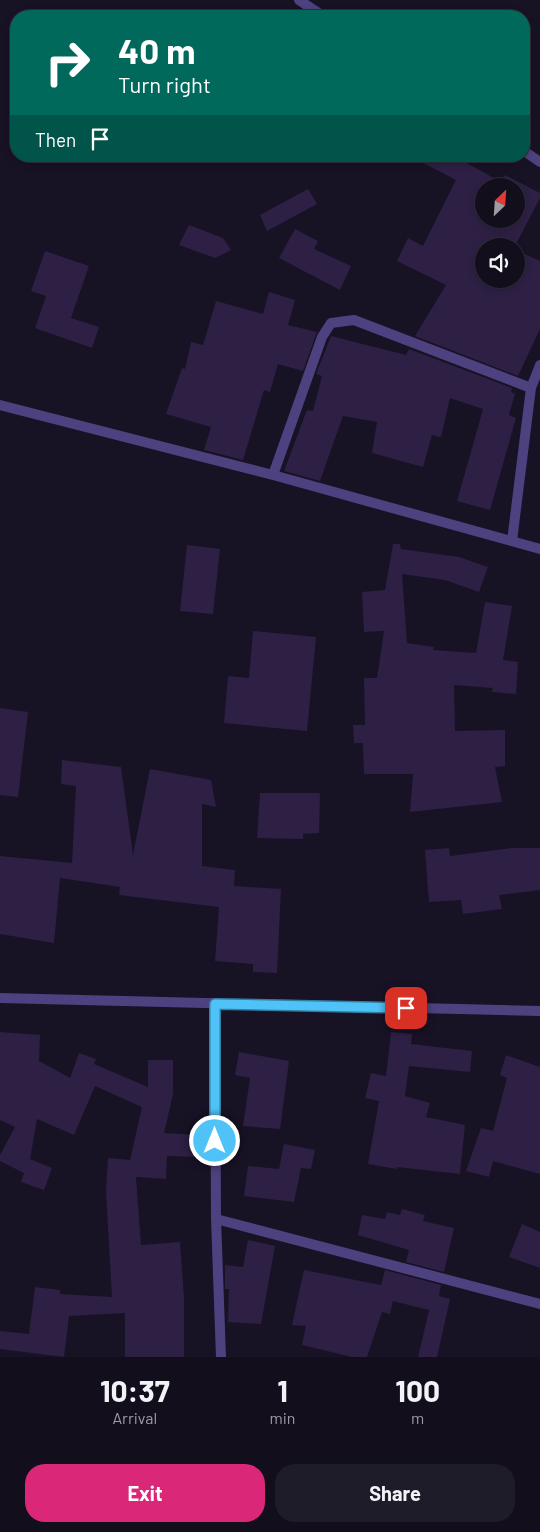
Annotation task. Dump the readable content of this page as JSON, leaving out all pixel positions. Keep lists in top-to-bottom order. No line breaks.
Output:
{"north":"top right","page":{"turn":["40 m","Turn right"],"then":"Then","eta":["10:37","Arrival","1","min","100","m"],"buttons":["Exit","Share"]}}
